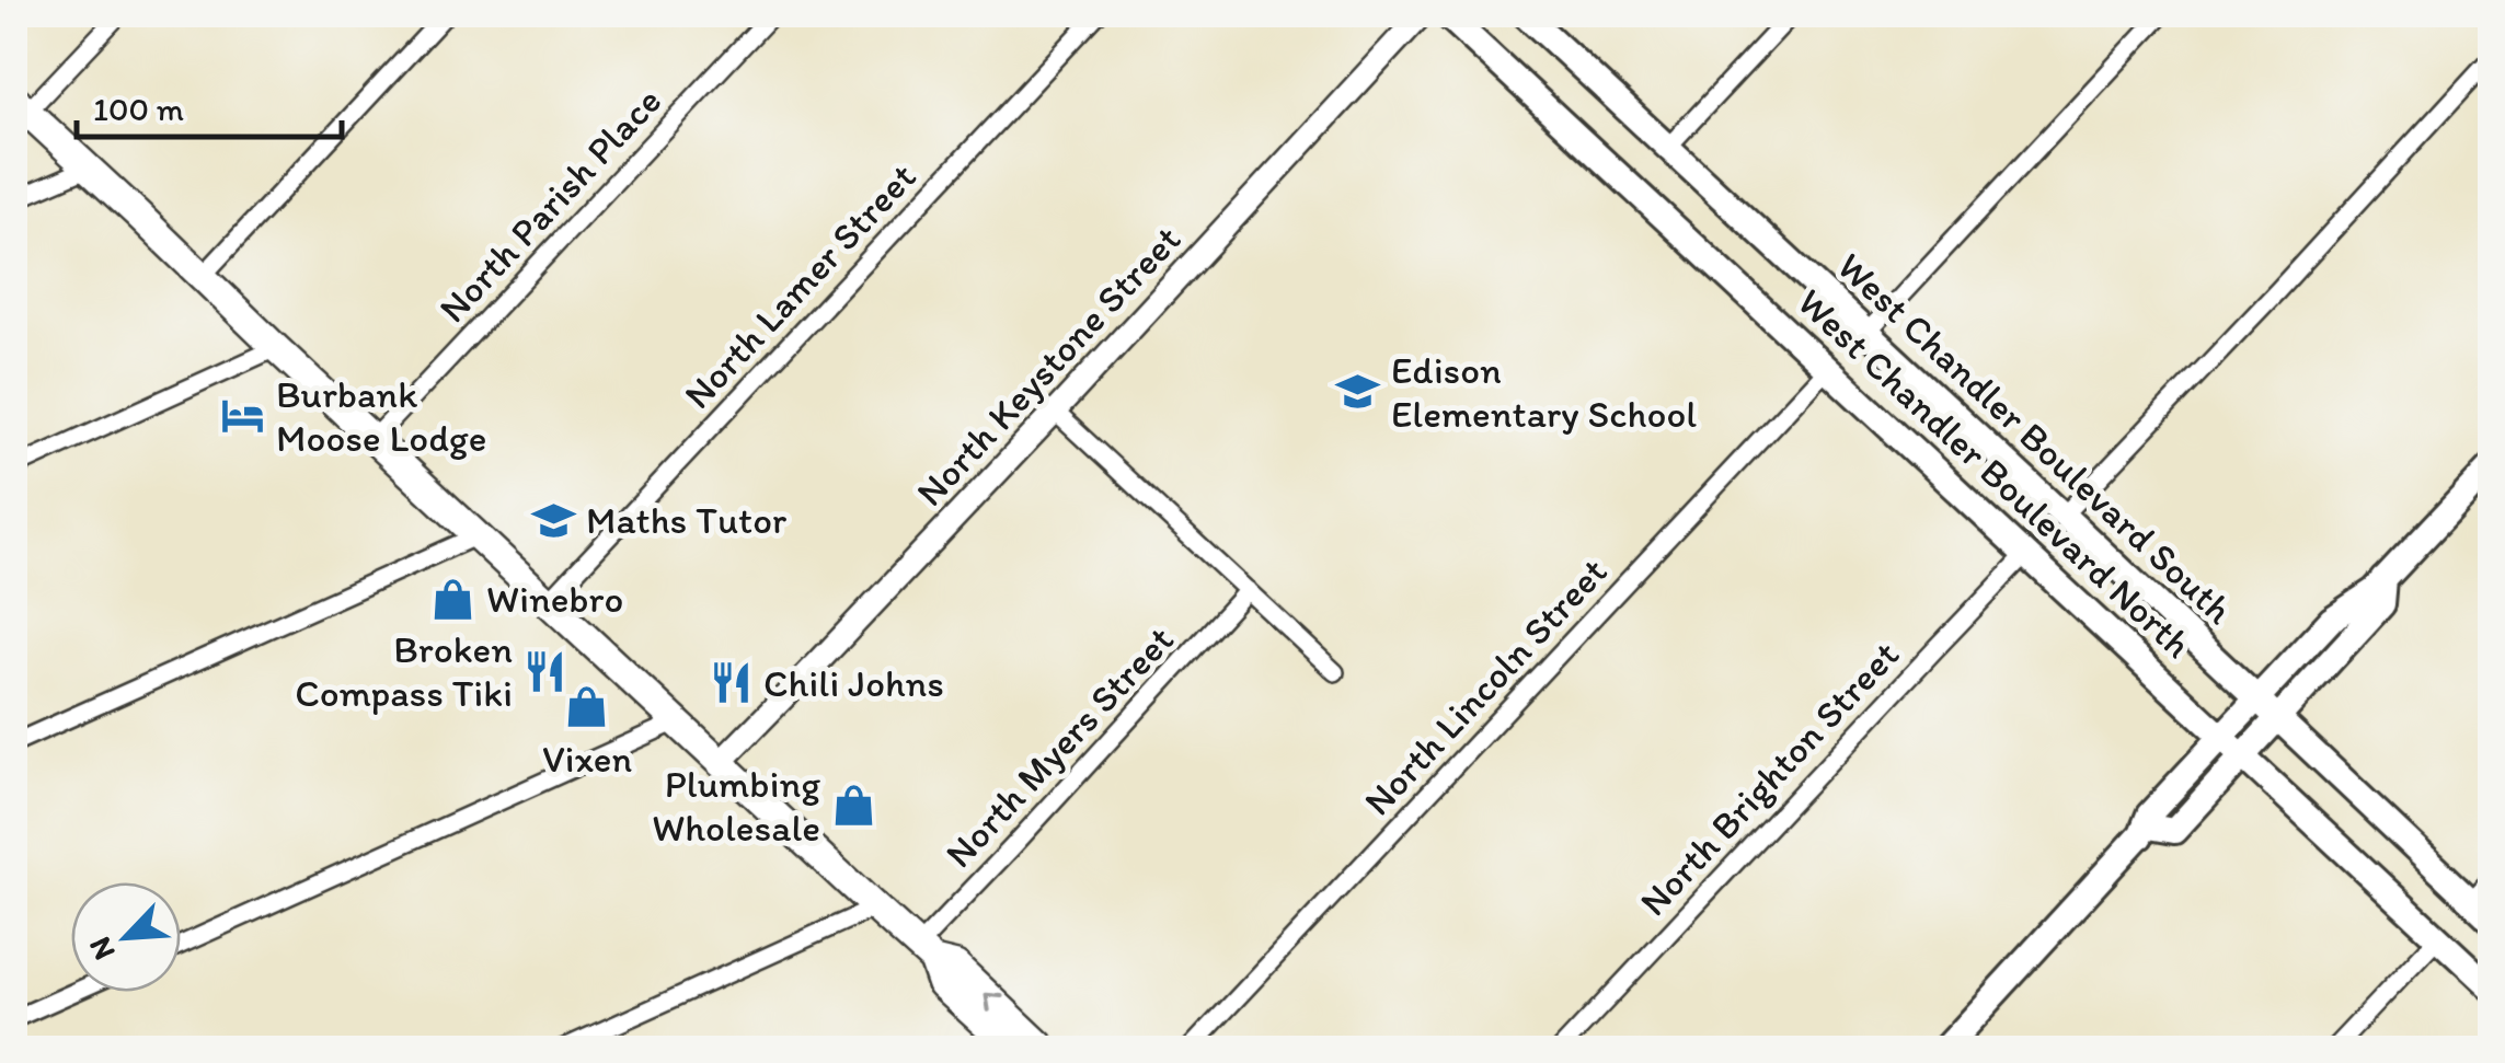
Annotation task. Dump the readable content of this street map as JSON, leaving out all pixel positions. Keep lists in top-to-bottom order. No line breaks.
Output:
{"streets":{"main road":["West Chandler Boulevard South","West Chandler Boulevard North"],"street":["North Parish Place","North Lamer Street","North Keystone Street","North Lincoln Street","North Myers Street","North Brighton Street"]},"crossings":[["West Chandler Boulevard North","North Lincoln Street"],["West Chandler Boulevard North","North Brighton Street"]],"places":{"school or university":["Edison Elementary School","Maths Tutor"],"hotel":["Burbank Moose Lodge"],"shop":["Winebro","Vixen","Plumbing Wholesale"],"restaurant":["Broken Compass Tiki","Chili Johns"]},"scale_bar":"100 m","north":"bottom left"}
